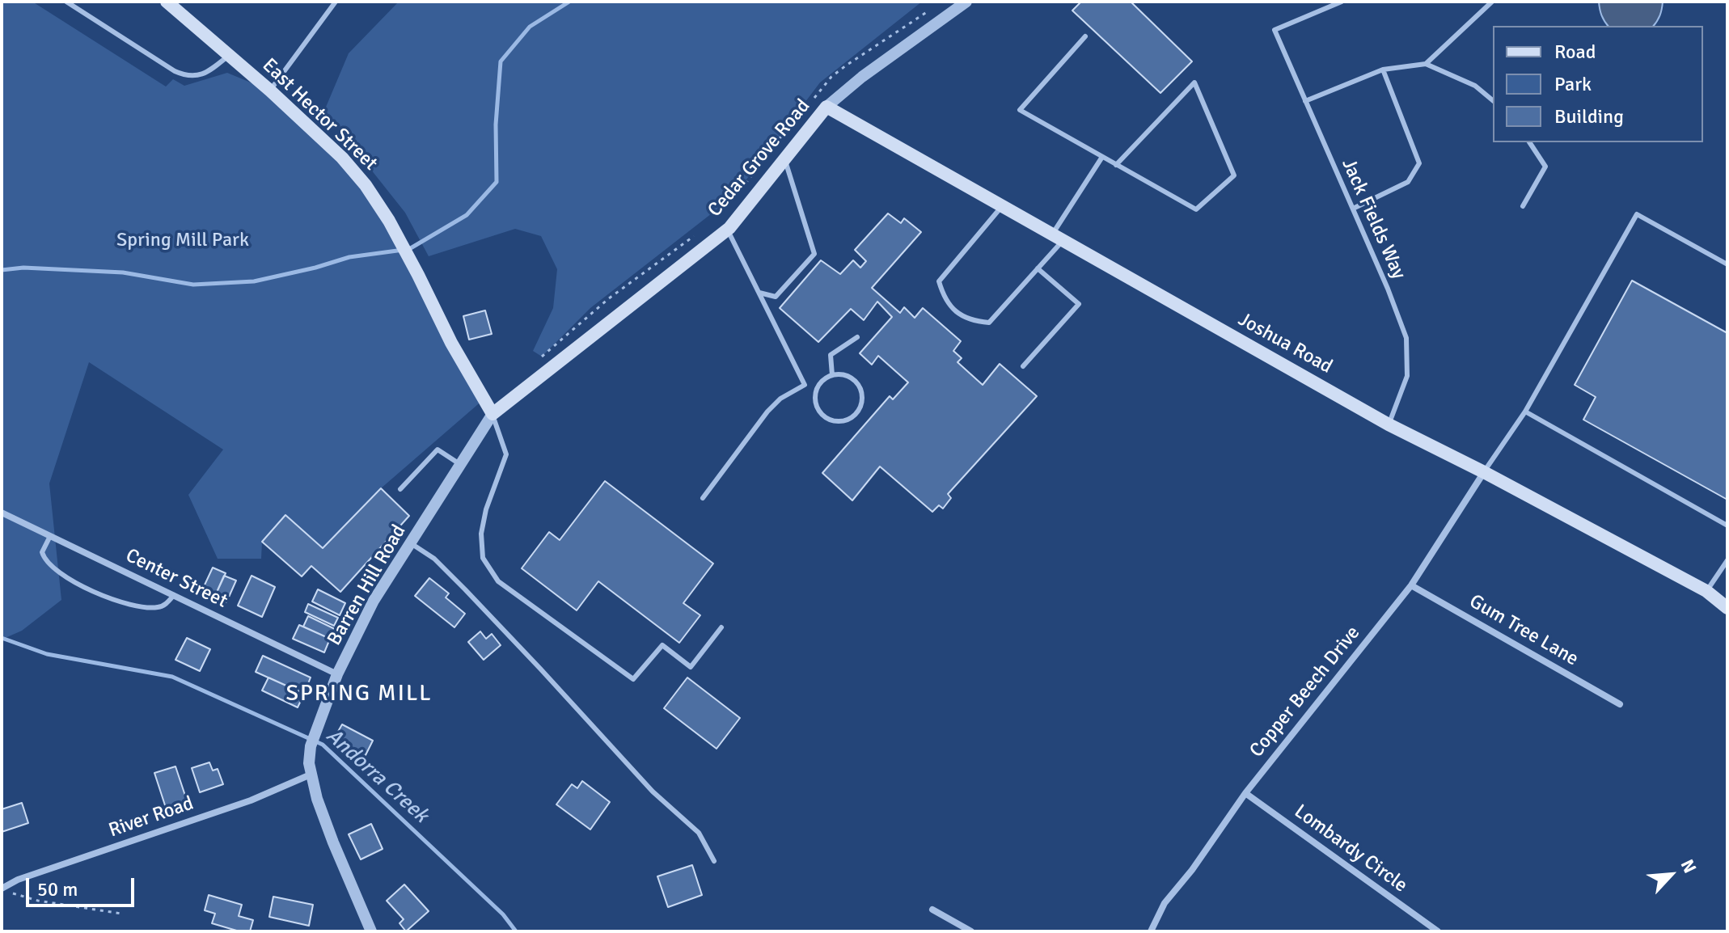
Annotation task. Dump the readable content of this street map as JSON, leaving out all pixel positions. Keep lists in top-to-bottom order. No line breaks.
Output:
{"streets":{"main road":["East Hector Street","Cedar Grove Road","Joshua Road"],"street":["Center Street","Barren Hill Road","Gum Tree Lane","Copper Beech Drive","River Road","Lombardy Circle"],"lane":["Jack Fields Way"]},"crossings":[["East Hector Street","Cedar Grove Road"],["East Hector Street","Barren Hill Road"],["Cedar Grove Road","Joshua Road"],["Cedar Grove Road","Barren Hill Road"],["Jack Fields Way","Joshua Road"],["Joshua Road","Copper Beech Drive"],["Center Street","Barren Hill Road"],["Barren Hill Road","River Road"],["Gum Tree Lane","Copper Beech Drive"],["Copper Beech Drive","Lombardy Circle"]],"districts":["SPRING MILL"],"water":["Andorra Creek"],"parks":["Spring Mill Park"],"legend":["Road","Park","Building"],"scale_bar":"50 m","north":"top right"}
